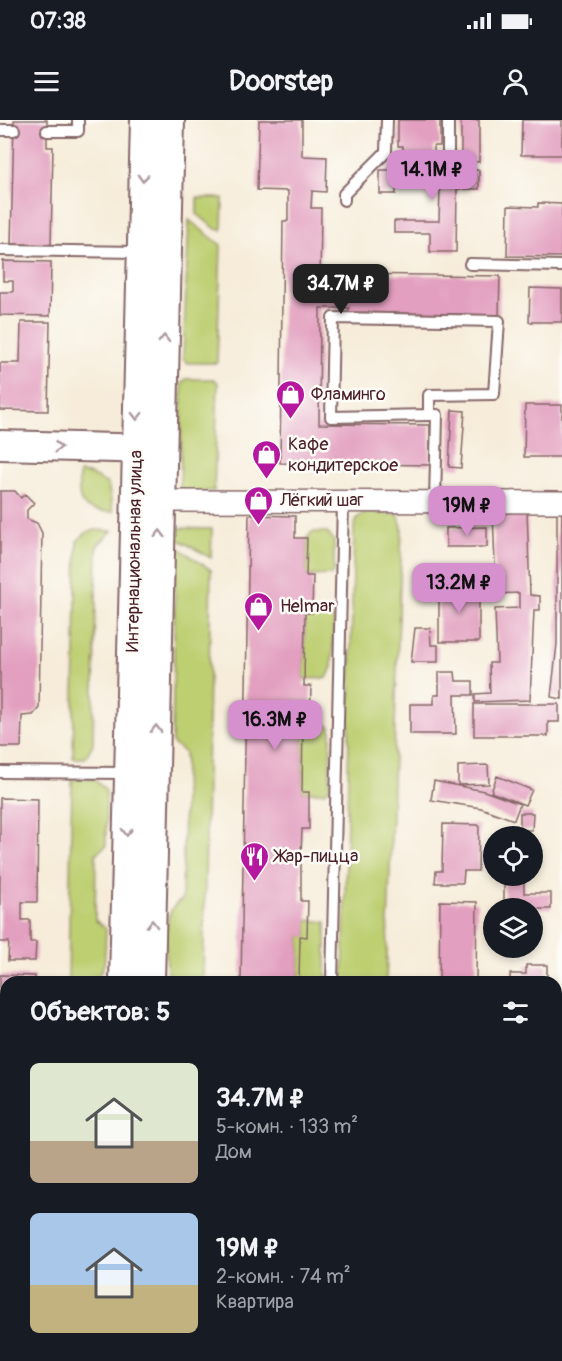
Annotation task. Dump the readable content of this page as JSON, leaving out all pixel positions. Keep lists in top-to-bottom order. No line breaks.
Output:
{"streets":{"main road":["Интернациональная улица"]},"places":{"shop":["Фламинго","Кафе кондитерское","Лёгкий шаг","Helmar"],"restaurant":["Жар-пицца"]},"page":{"status":"07:38","header":"Doorstep","price":["14.1M ₽","34.7M ₽","19M ₽","13.2M ₽","16.3M ₽"],"heading":"Объектов: 5","list":[{"name":"34.7M ₽","note":"5-комн. · 133 m² · Дом"},{"name":"19M ₽","note":"2-комн. · 74 m² · Квартира"}]}}
